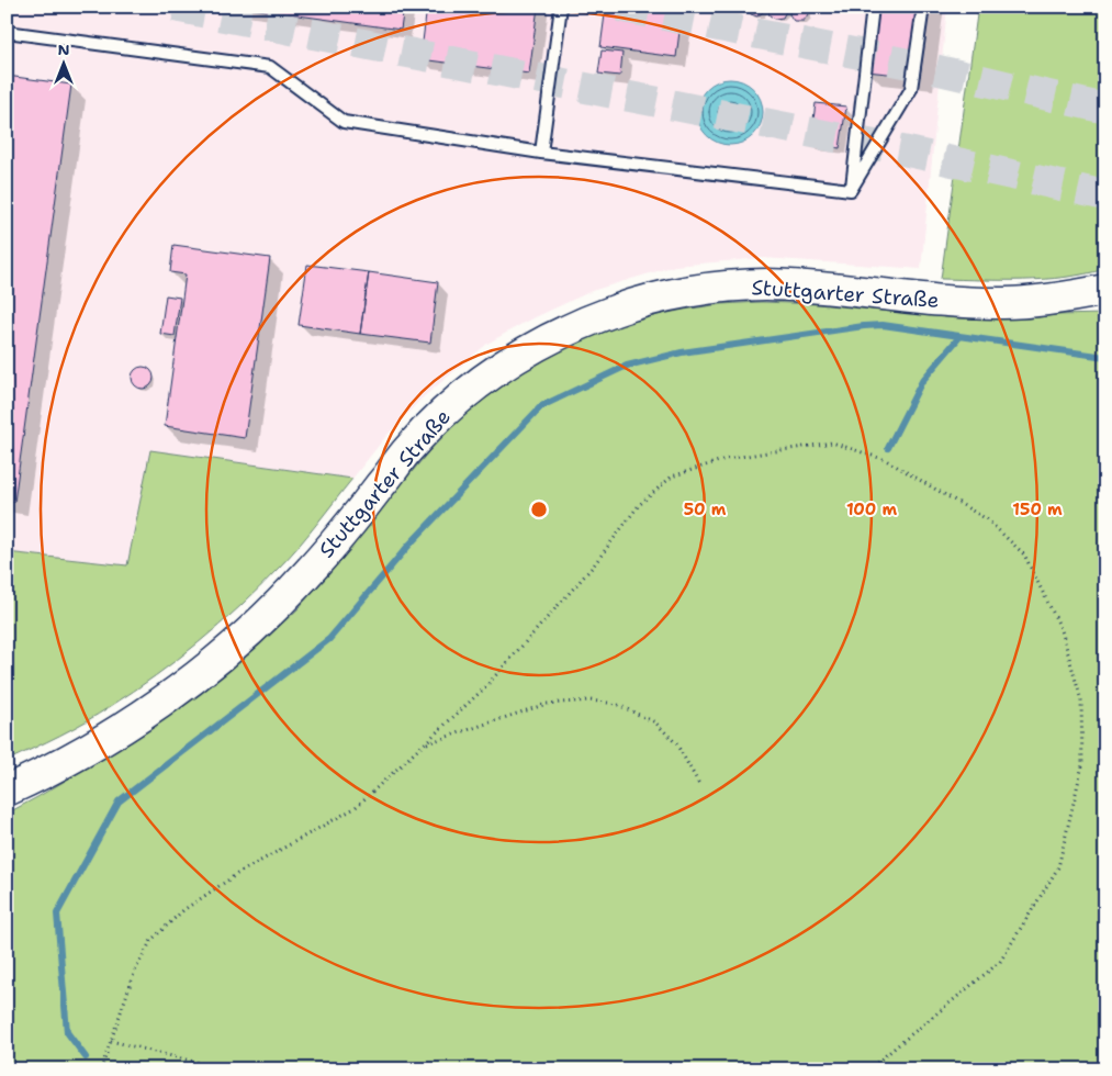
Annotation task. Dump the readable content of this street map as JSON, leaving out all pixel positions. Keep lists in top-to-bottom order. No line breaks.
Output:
{"streets":{"main road":["Stuttgarter Straße"]},"north":"top","rings":["50 m","100 m","150 m"]}
